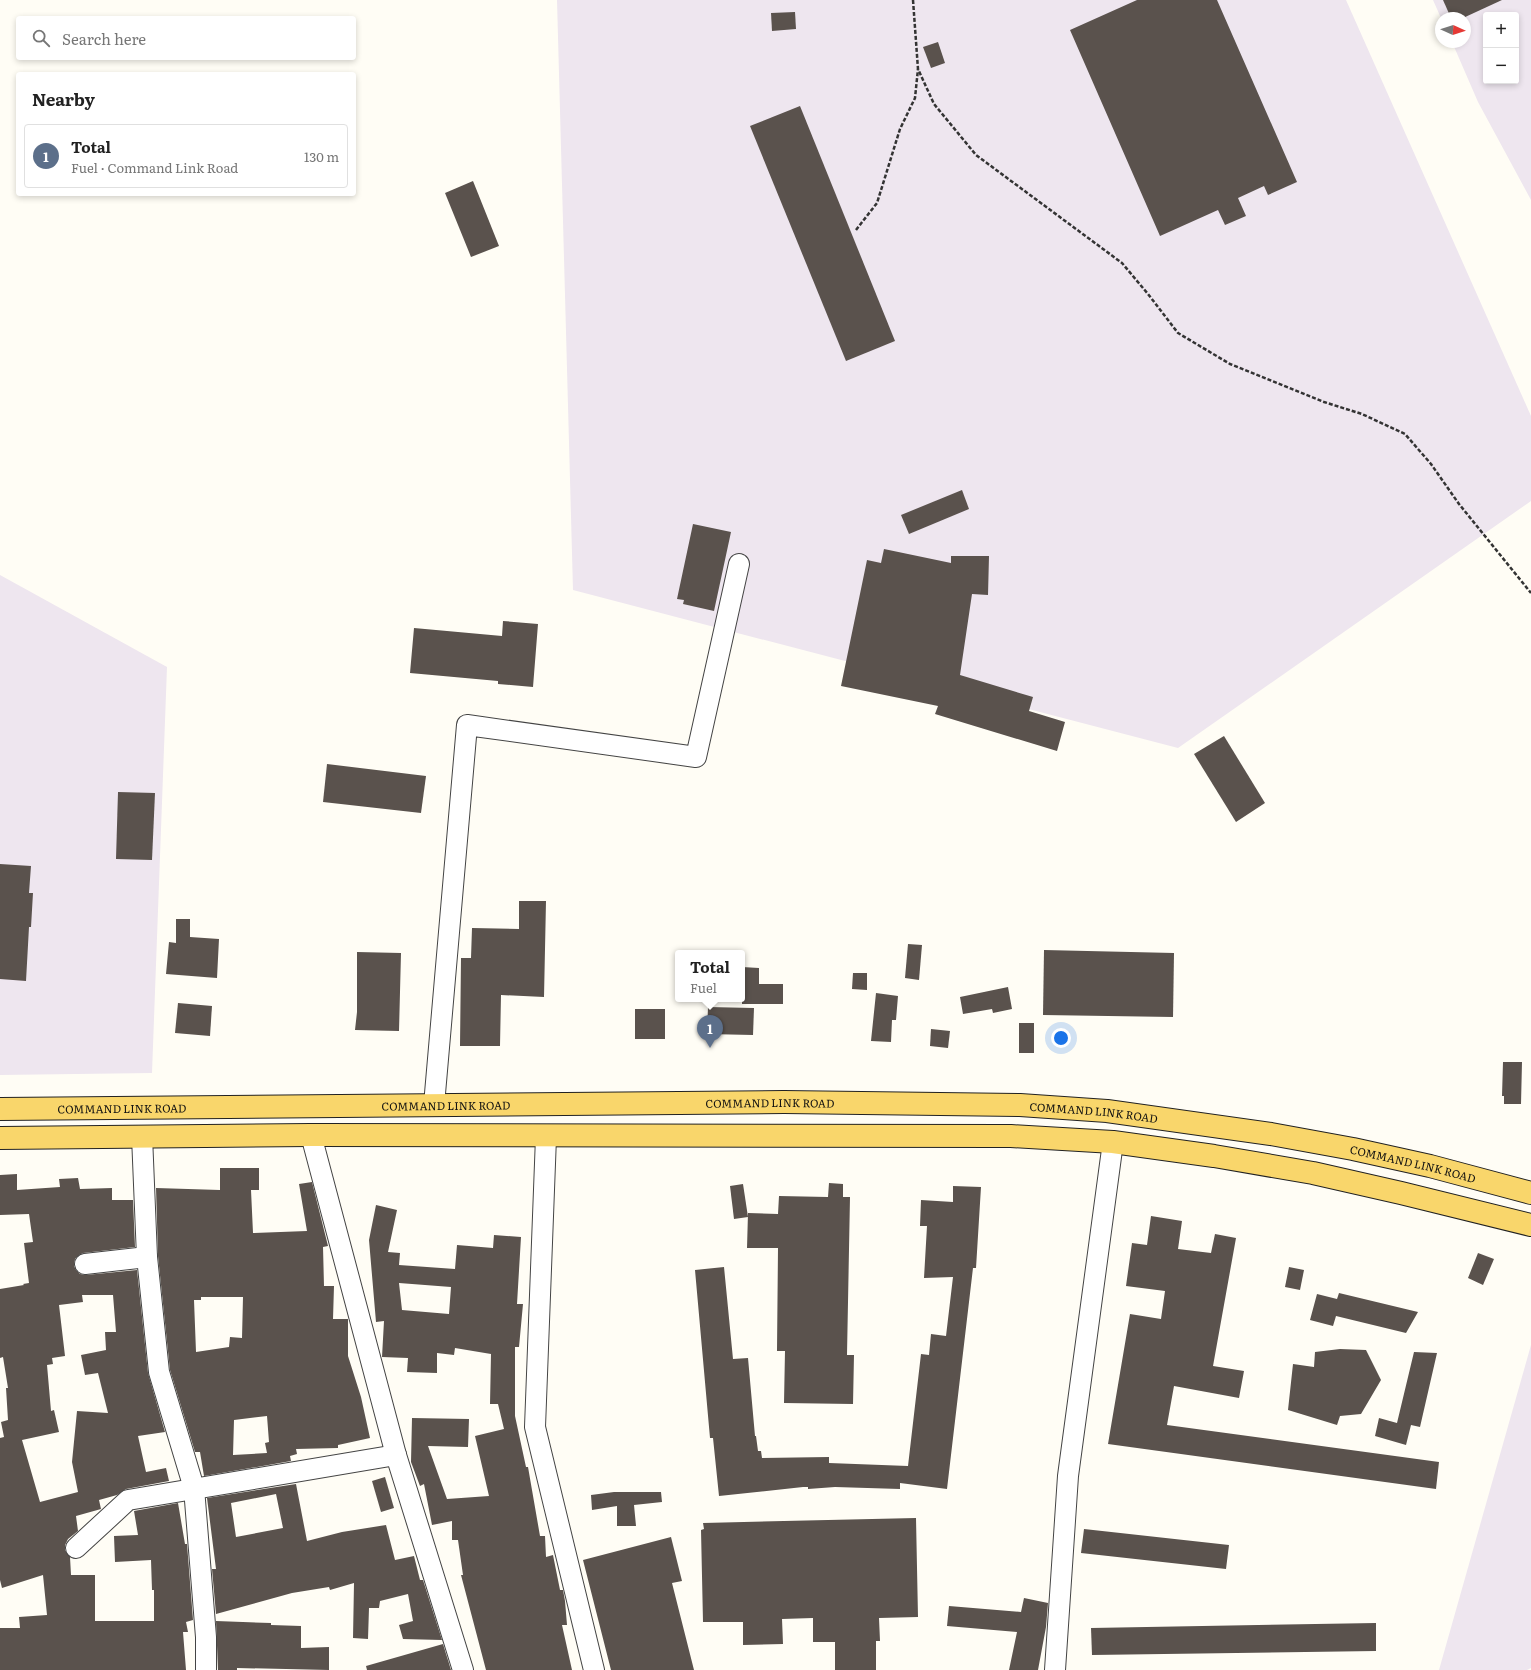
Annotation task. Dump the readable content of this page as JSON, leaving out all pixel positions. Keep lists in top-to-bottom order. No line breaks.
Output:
{"streets":{"main road":["COMMAND LINK ROAD"]},"north":"right","page":{"map_buttons":["+","−"],"search":"Search here","heading":"Nearby","list":[{"mark":"1","name":"Total","note":"Fuel · Command Link Road","value":"130 m"}],"popup":["Total","Fuel"],"pins":"1"}}
